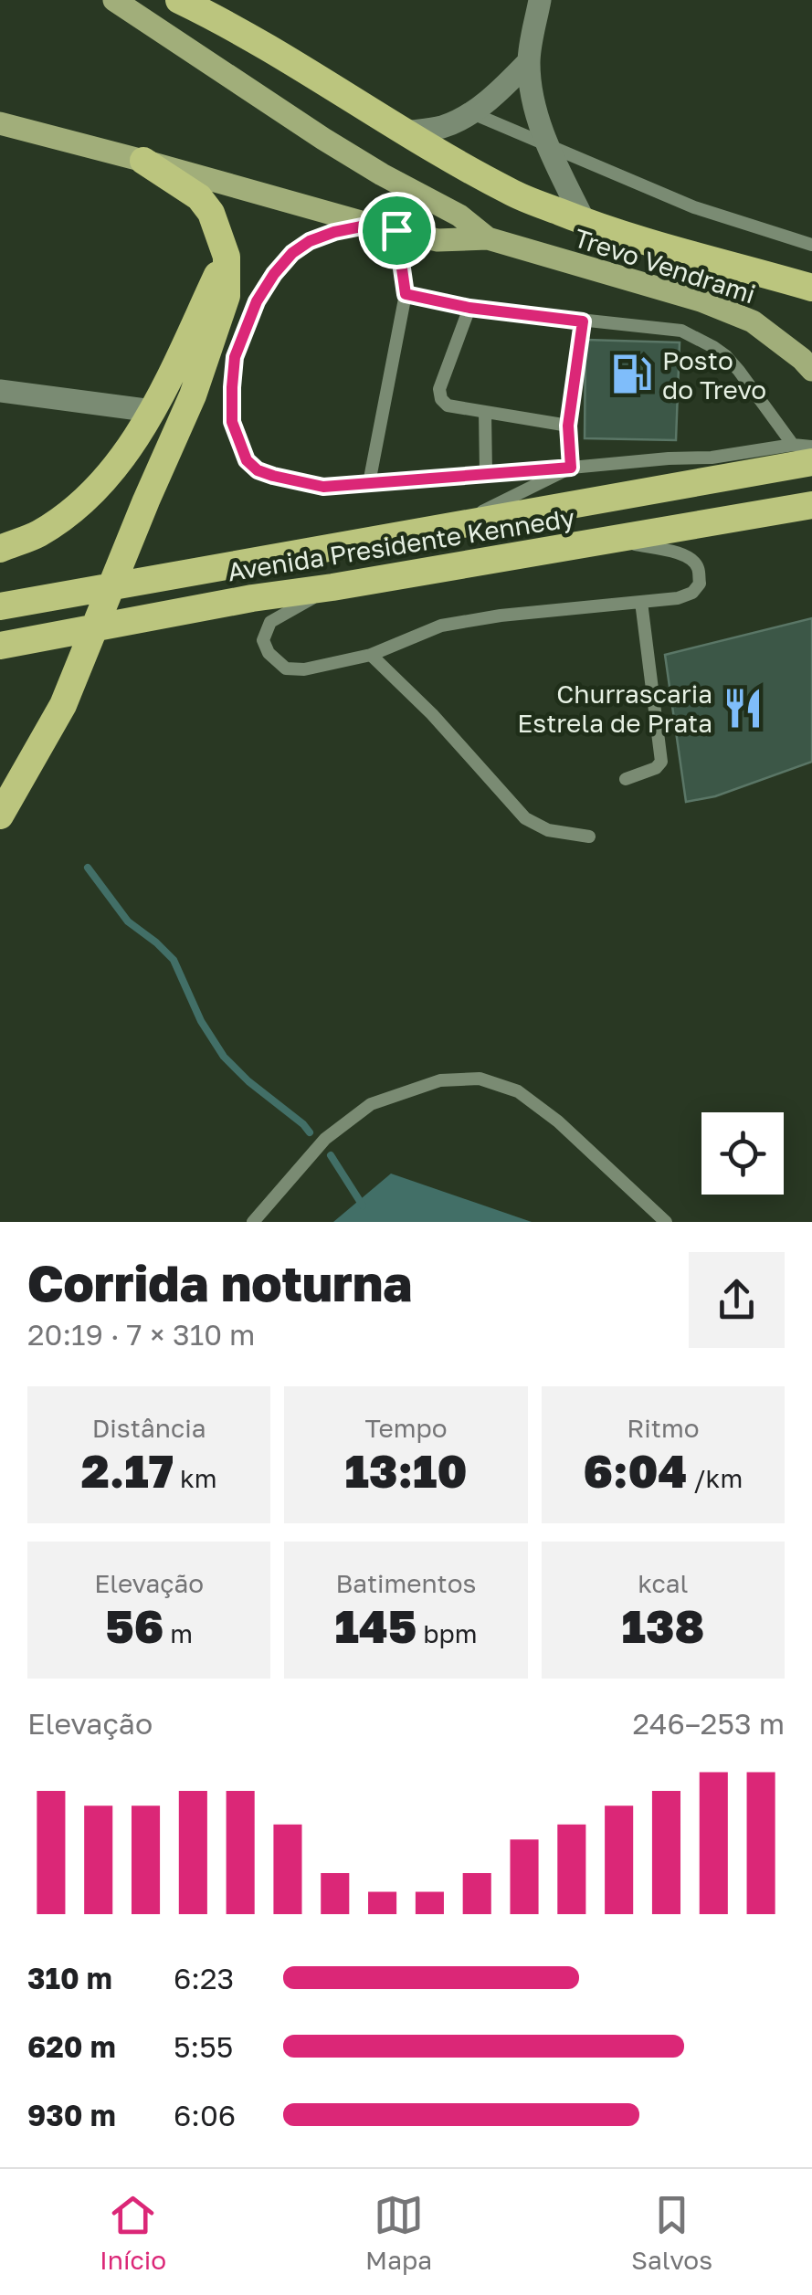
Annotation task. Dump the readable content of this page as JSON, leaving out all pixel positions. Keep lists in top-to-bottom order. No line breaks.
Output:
{"streets":{"highway":["Avenida Presidente Kennedy"],"main road":["Trevo Vendrami"]},"places":{"fuel station":["Posto do Trevo"],"restaurant":["Churrascaria Estrela de Prata"]},"page":{"heading":["Corrida noturna","20:19 · 7 × 310 m"],"stats":[["Distância","2.17 km"],["Tempo","13:10"],["Ritmo","6:04 /km"],["Elevação","56 m"],["Batimentos","145 bpm"],["kcal","138"]],"chart":["Elevação","246–253 m"],"list":[{"name":"310 m","note":"6:23"},{"name":"620 m","note":"5:55"},{"name":"930 m","note":"6:06"}],"tabs":["Início","Mapa","Salvos"]}}
